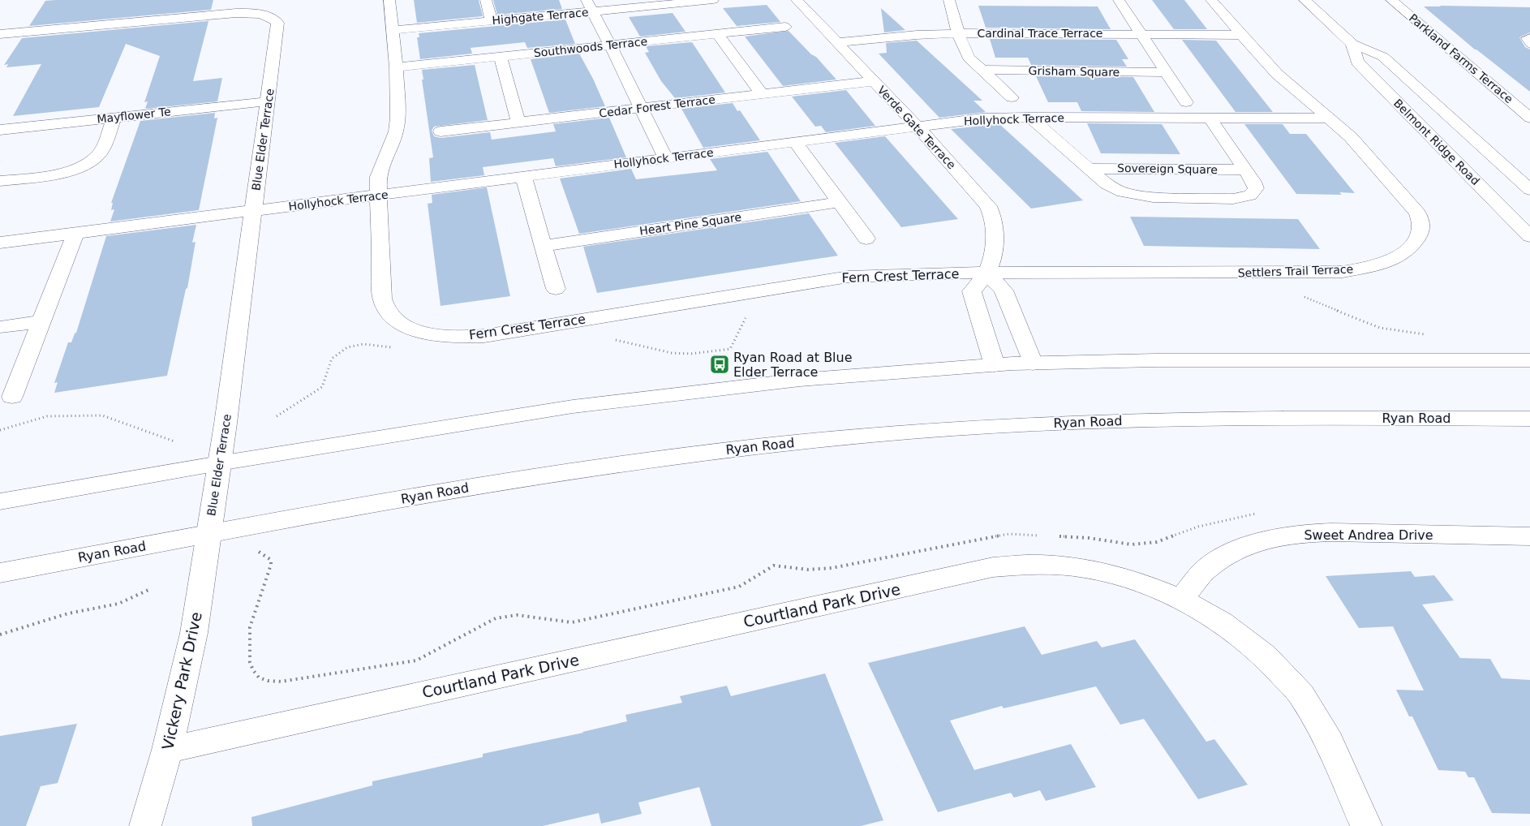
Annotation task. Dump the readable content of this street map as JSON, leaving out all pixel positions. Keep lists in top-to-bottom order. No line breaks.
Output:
{"streets":{"street":["Highgate Terrace","Cardinal Trace Terrace","Southwoods Terrace","Parkland Farms Terrace","Grisham Square","Cedar Forest Terrace","Mayflower Te","Hollyhock Terrace","Verde Gate Terrace","Blue Elder Terrace","Belmont Ridge Road","Sovereign Square","Heart Pine Square","Settlers Trail Terrace","Fern Crest Terrace","Ryan Road","Sweet Andrea Drive","Courtland Park Drive","Vickery Park Drive"]},"crossings":[["Highgate Terrace","Fern Crest Terrace"],["Cardinal Trace Terrace","Verde Gate Terrace"],["Cardinal Trace Terrace","Settlers Trail Terrace"],["Southwoods Terrace","Fern Crest Terrace"],["Cedar Forest Terrace","Verde Gate Terrace"],["Mayflower Te","Blue Elder Terrace"],["Hollyhock Terrace","Verde Gate Terrace"],["Hollyhock Terrace","Blue Elder Terrace"],["Hollyhock Terrace","Sovereign Square"],["Hollyhock Terrace","Settlers Trail Terrace"],["Hollyhock Terrace","Fern Crest Terrace"],["Verde Gate Terrace","Settlers Trail Terrace"],["Verde Gate Terrace","Fern Crest Terrace"],["Blue Elder Terrace","Ryan Road"],["Blue Elder Terrace","Vickery Park Drive"],["Settlers Trail Terrace","Fern Crest Terrace"],["Ryan Road","Vickery Park Drive"],["Sweet Andrea Drive","Courtland Park Drive"],["Courtland Park Drive","Vickery Park Drive"]],"places":{"bus stop":["Ryan Road at Blue Elder Terrace"]}}
